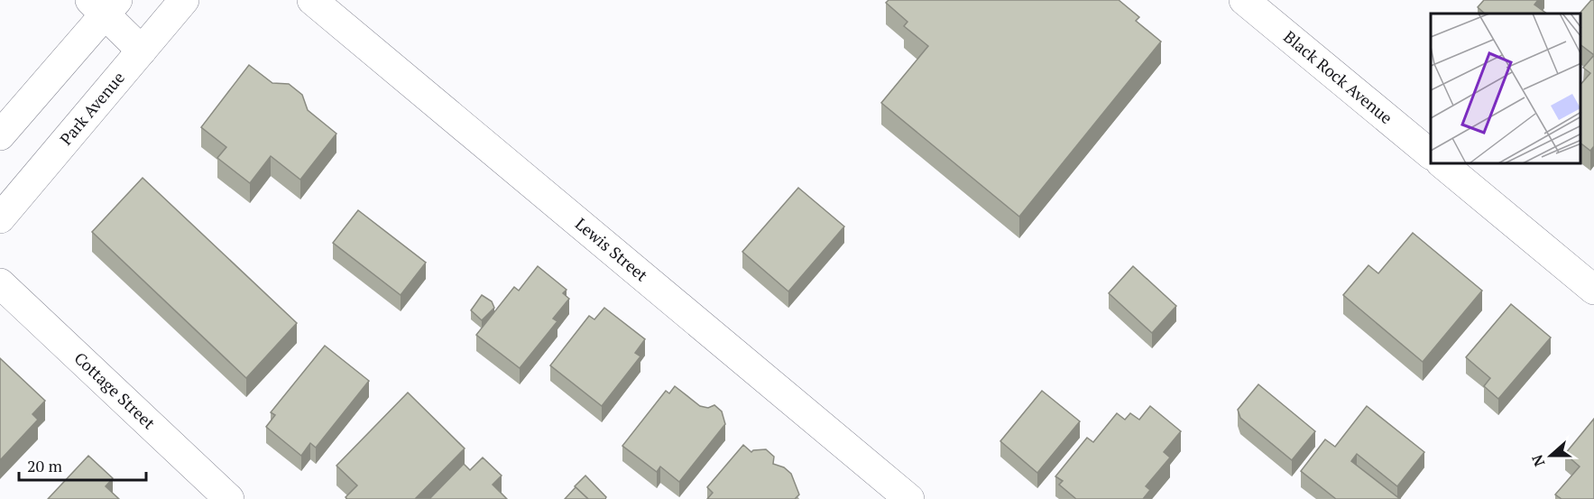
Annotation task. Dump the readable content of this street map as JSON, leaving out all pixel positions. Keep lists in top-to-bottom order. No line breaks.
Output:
{"streets":{"street":["Black Rock Avenue","Park Avenue","Lewis Street","Cottage Street"]},"scale_bar":"20 m","north":"left"}
